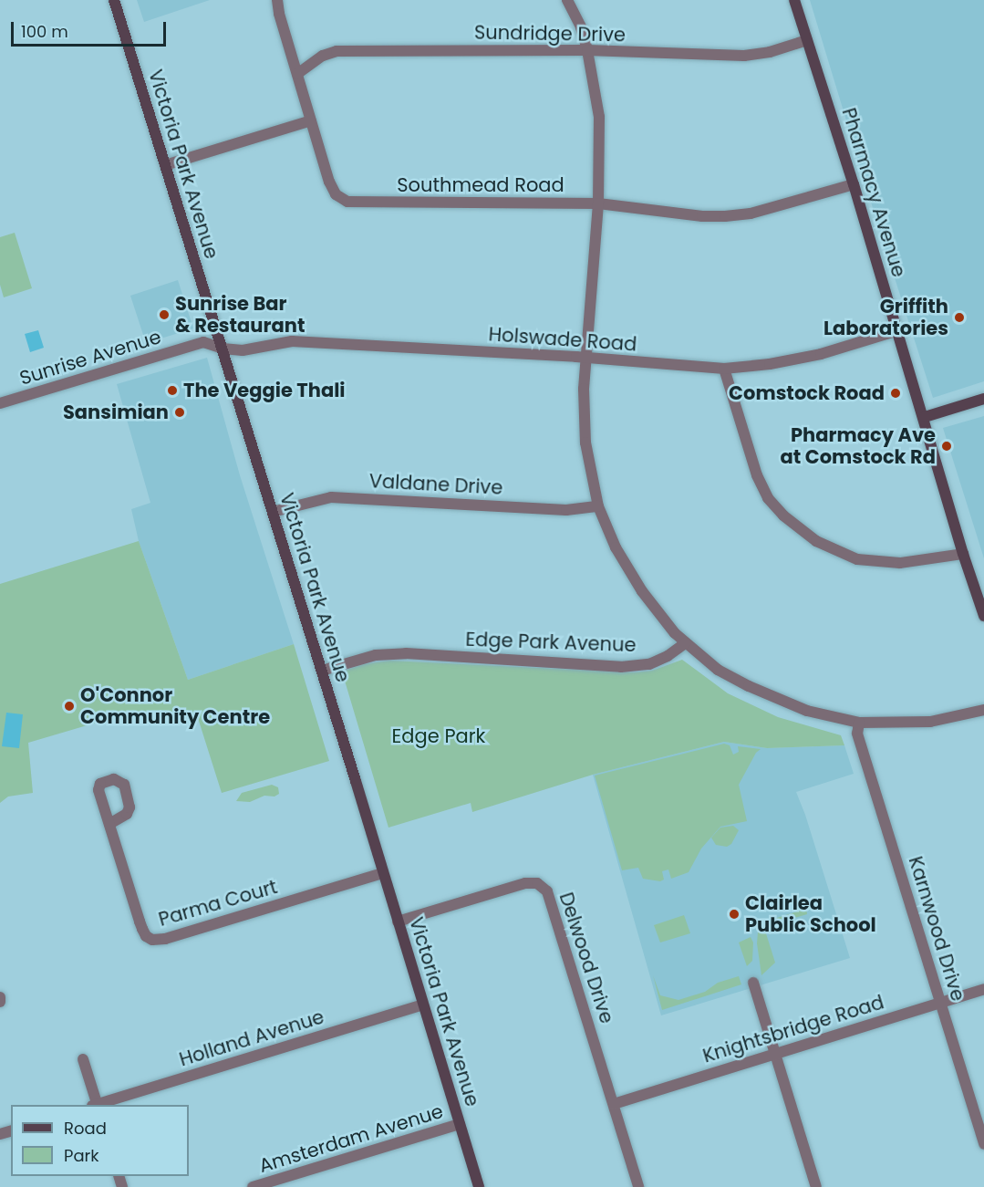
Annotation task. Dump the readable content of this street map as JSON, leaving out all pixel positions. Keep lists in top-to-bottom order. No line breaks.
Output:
{"streets":{"main road":["Victoria Park Avenue","Pharmacy Avenue"],"street":["Sundridge Drive","Southmead Road","Holswade Road","Sunrise Avenue","Valdane Drive","Edge Park Avenue","Parma Court","Karnwood Drive","Delwood Drive","Knightsbridge Road","Holland Avenue","Amsterdam Avenue"]},"crossings":[["Sundridge Drive","Southmead Road"],["Sundridge Drive","Pharmacy Avenue"],["Victoria Park Avenue","Holswade Road"],["Victoria Park Avenue","Sunrise Avenue"],["Victoria Park Avenue","Valdane Drive"],["Victoria Park Avenue","Edge Park Avenue"],["Victoria Park Avenue","Parma Court"],["Victoria Park Avenue","Delwood Drive"],["Victoria Park Avenue","Holland Avenue"],["Victoria Park Avenue","Amsterdam Avenue"],["Southmead Road","Pharmacy Avenue"],["Pharmacy Avenue","Holswade Road"],["Holswade Road","Sunrise Avenue"],["Karnwood Drive","Knightsbridge Road"],["Delwood Drive","Knightsbridge Road"]],"parks":["Edge Park"],"places":["Sunrise Bar & Restaurant","Griffith Laboratories","The Veggie Thali","Comstock Road","Sansimian","Pharmacy Ave at Comstock Rd","O'Connor Community Centre","Clairlea Public School"],"legend":["Road","Park"],"scale_bar":"100 m"}
